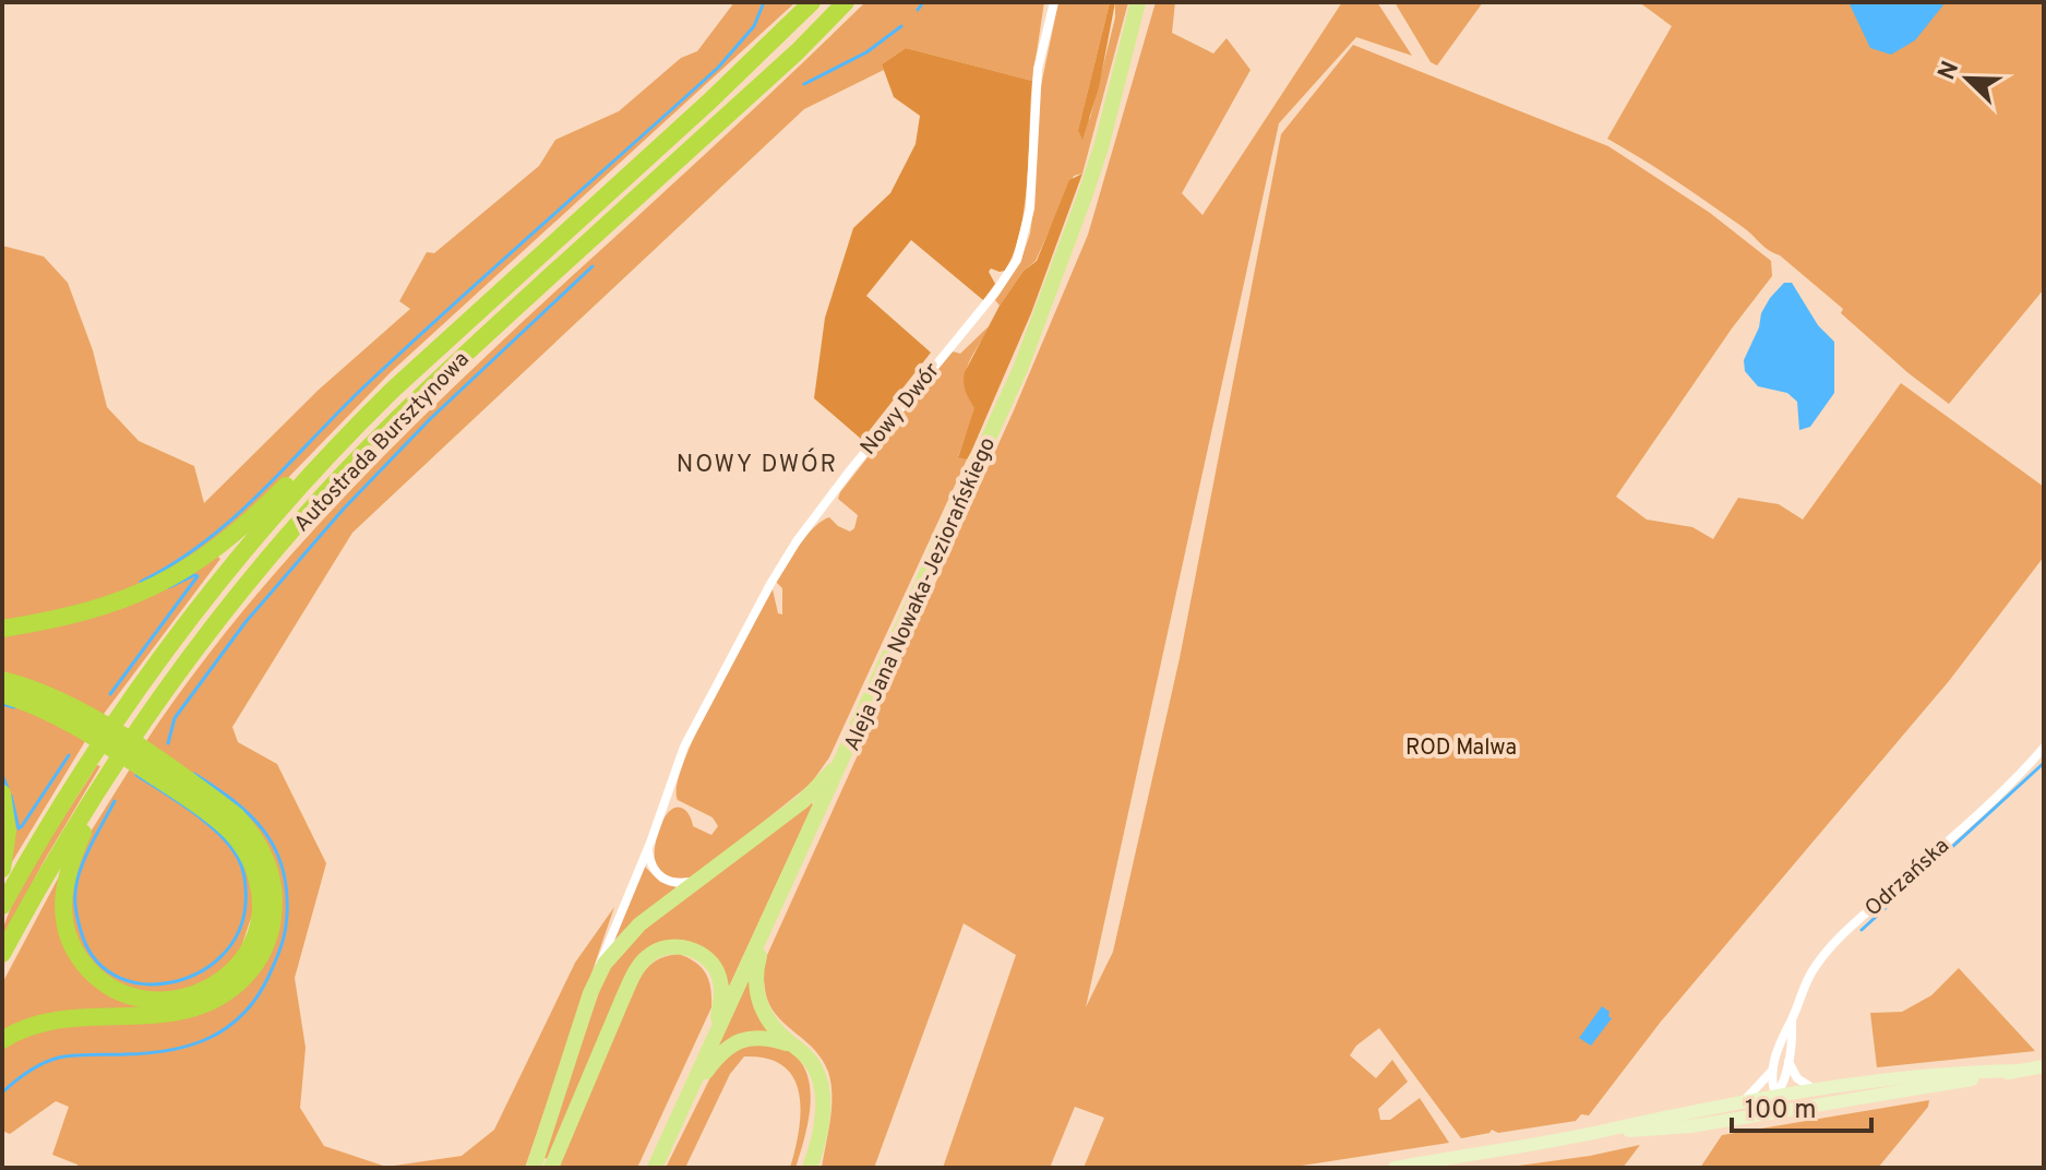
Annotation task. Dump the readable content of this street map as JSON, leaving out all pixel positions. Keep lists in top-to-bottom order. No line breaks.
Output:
{"streets":{"highway":["Autostrada Bursztynowa"],"main road":["Aleja Jana Nowaka-Jeziorańskiego"],"street":["Nowy Dwór","Odrzańska"]},"districts":["NOWY DWÓR"],"parks":["ROD Malwa"],"scale_bar":"100 m","north":"top left"}
